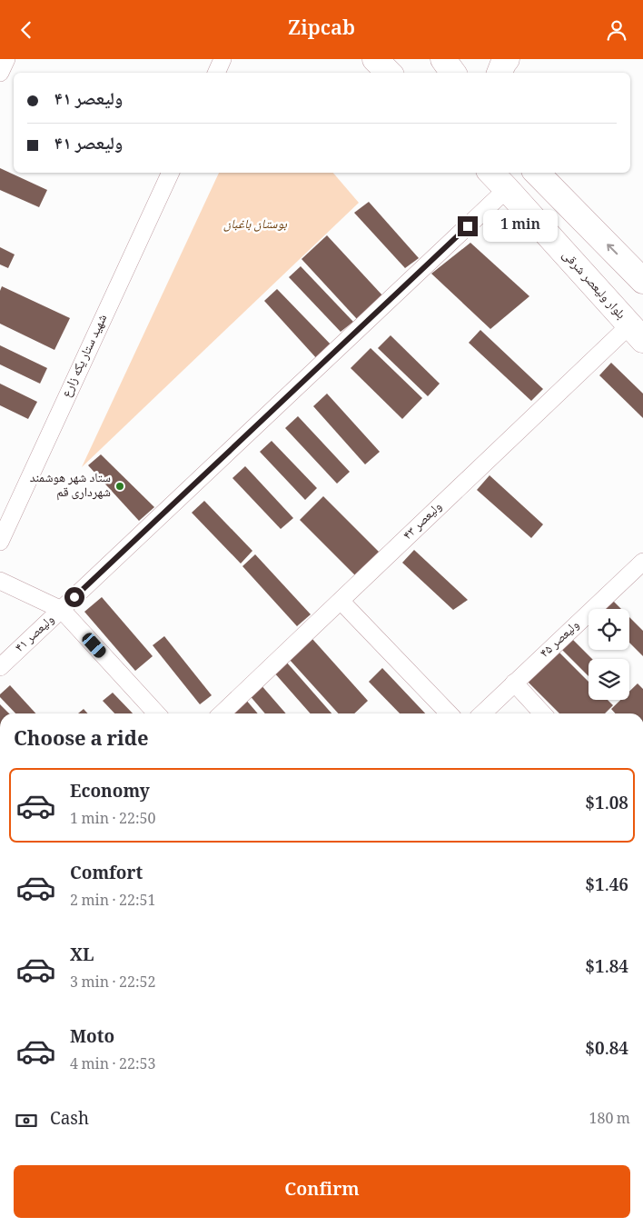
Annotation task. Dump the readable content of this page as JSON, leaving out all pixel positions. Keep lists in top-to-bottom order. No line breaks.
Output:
{"streets":{"main road":["بلوار ولیعصر شرقی"],"street":["شهید ستار یکه زارع","ولیعصر ۴۳","ولیعصر ۴۱","ولیعصر ۴۵"]},"crossings":[["بلوار ولیعصر شرقی","ولیعصر ۴۳"],["بلوار ولیعصر شرقی","ولیعصر ۴۱"]],"parks":["بوستان باغبان"],"places":["ستاد شهر هوشمند شهرداری قم"],"page":{"header":"Zipcab","banner":["ولیعصر ۴۱","ولیعصر ۴۱"],"bubble":"1 min","heading":"Choose a ride","list":[{"name":"Economy","note":"1 min · 22:50","value":"$1.08"},{"name":"Comfort","note":"2 min · 22:51","value":"$1.46"},{"name":"XL","note":"3 min · 22:52","value":"$1.84"},{"name":"Moto","note":"4 min · 22:53","value":"$0.84"}],"pay":["Cash","180 m"],"buttons":"Confirm"}}
